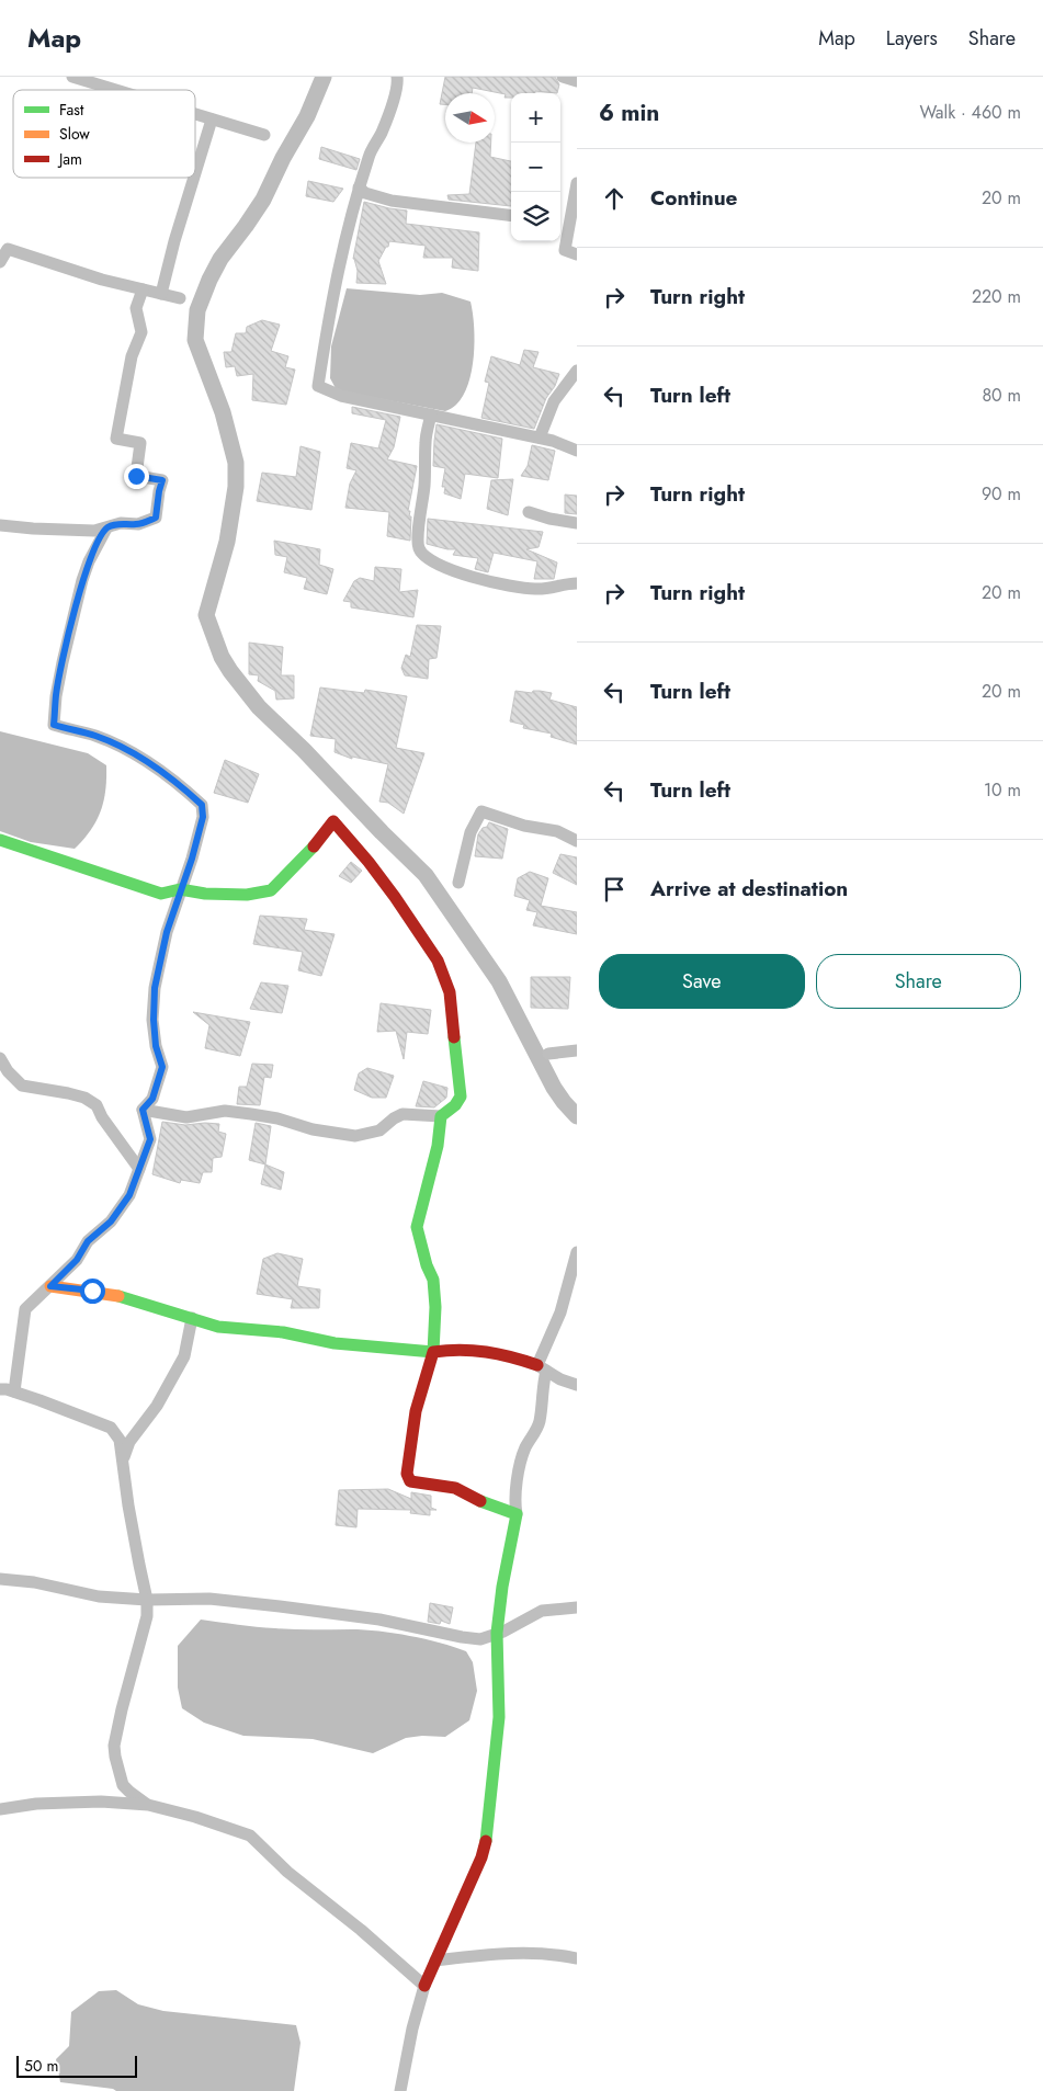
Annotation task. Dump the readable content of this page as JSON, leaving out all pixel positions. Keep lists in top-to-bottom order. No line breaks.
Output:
{"legend":["Fast","Slow","Jam"],"scale_bar":"50 m","north":"right","page":{"header":"Map","nav":["Map","Layers","Share"],"heading":["6 min","Walk · 460 m"],"map_buttons":["+","−"],"list":[["Continue","20 m"],["Turn right","220 m"],["Turn left","80 m"],["Turn right","90 m"],["Turn right","20 m"],["Turn left","20 m"],["Turn left","10 m"],"Arrive at destination"],"buttons":["Save","Share"],"scale":"50 m"}}
